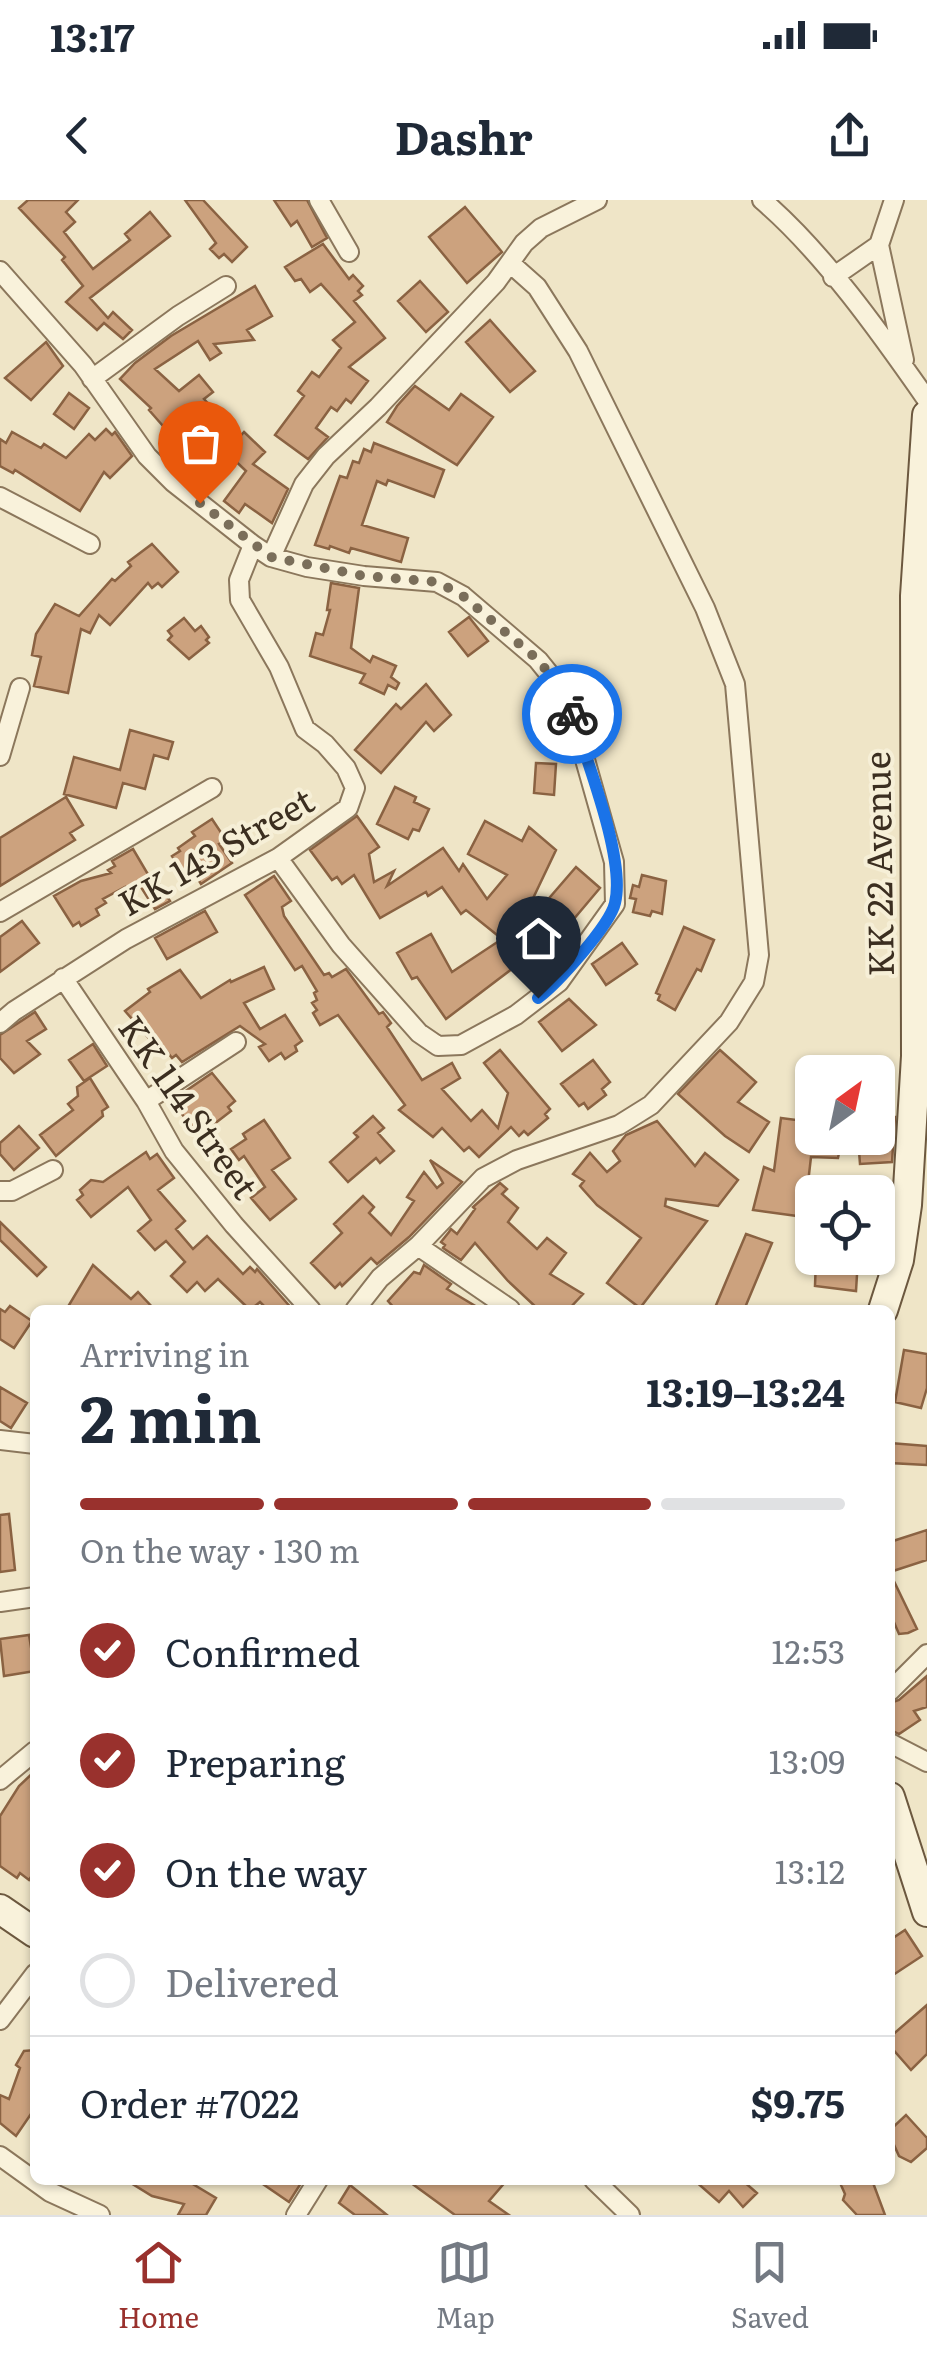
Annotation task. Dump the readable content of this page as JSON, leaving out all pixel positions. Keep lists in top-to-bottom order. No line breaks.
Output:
{"streets":{"street":["KK 143 Street","KK 22 Avenue","KK 114 Street"]},"crossings":[["KK 143 Street","KK 114 Street"]],"north":"top right","page":{"status":"13:17","header":"Dashr","heading":["2 min","Arriving in","13:19–13:24"],"panel":["Order #7022","$9.75"],"bar":"On the way · 130 m","list":[["Confirmed","12:53"],["Preparing","13:09"],["On the way","13:12"],"Delivered"],"tabs":["Home","Map","Saved"]}}
